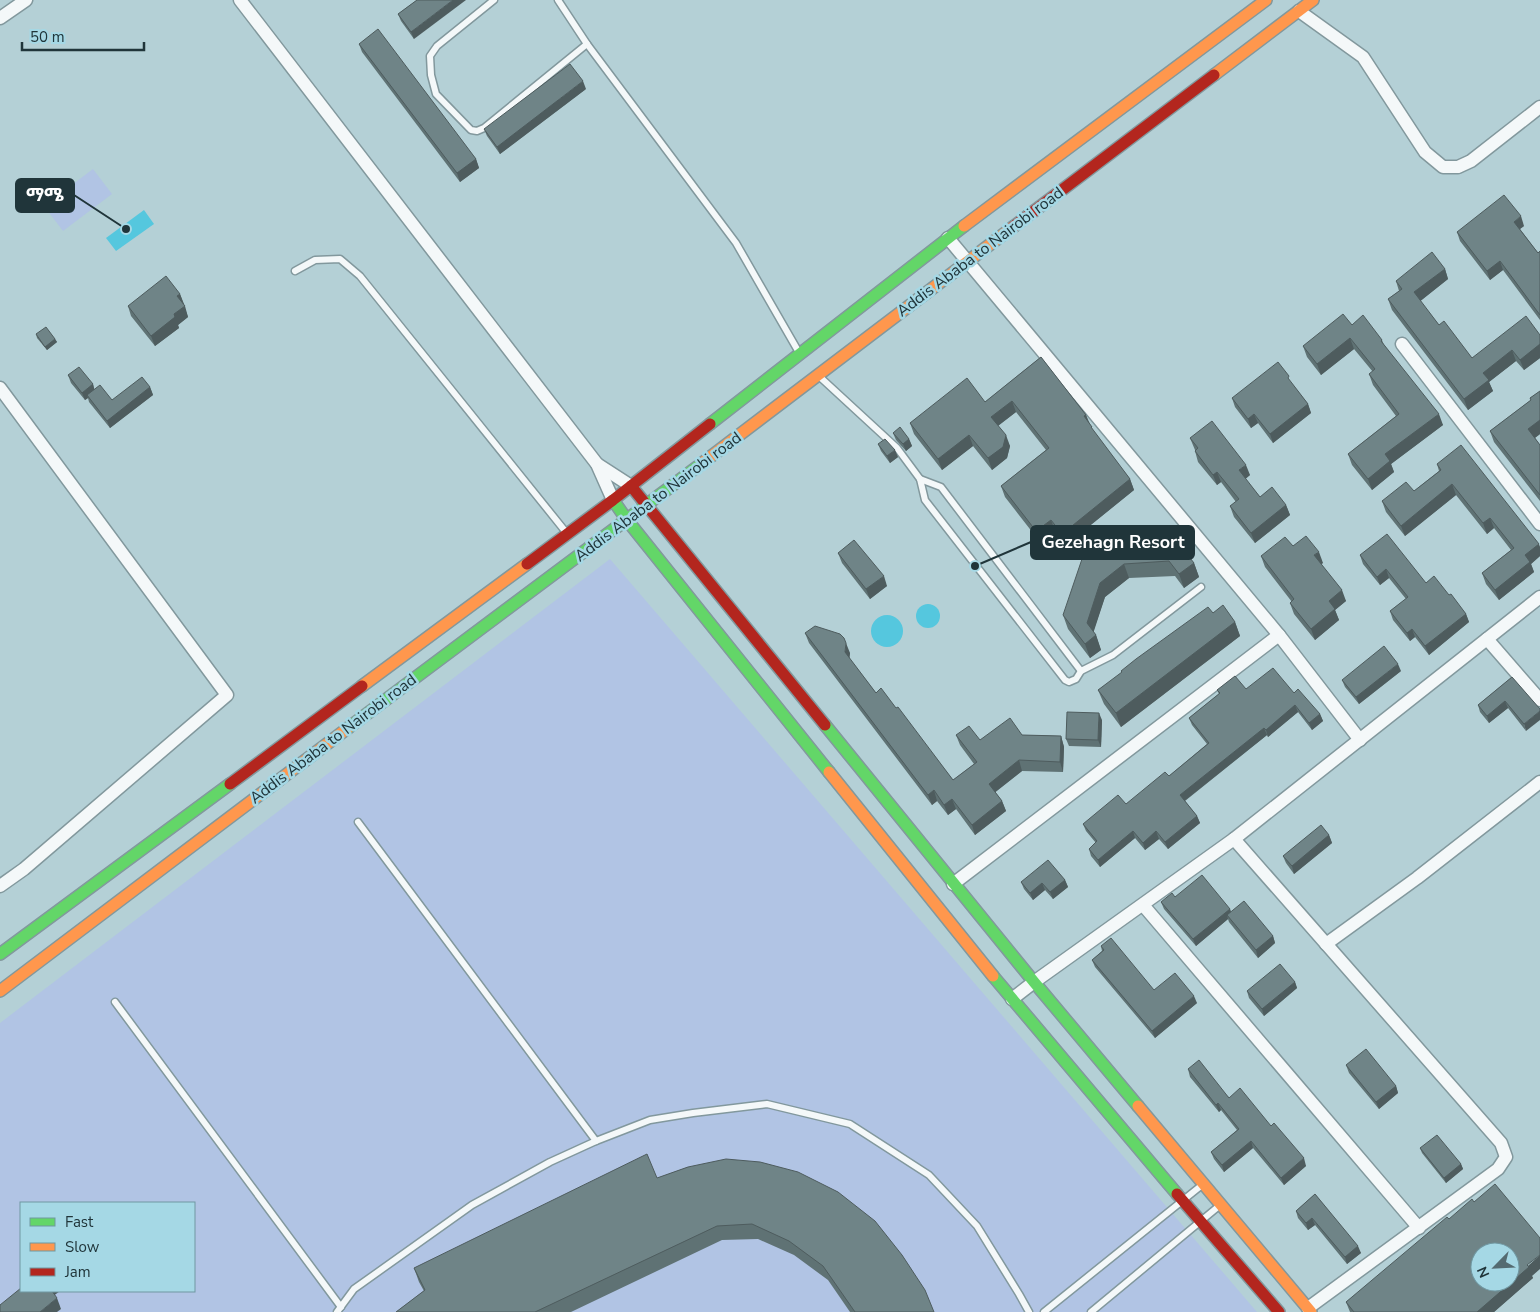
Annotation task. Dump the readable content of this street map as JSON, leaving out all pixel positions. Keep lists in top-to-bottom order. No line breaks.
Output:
{"streets":{"main road":["Addis Ababa to Nairobi road"]},"places":["ማሜ","Gezehagn Resort"],"legend":["Fast","Slow","Jam"],"scale_bar":"50 m","north":"bottom left"}
